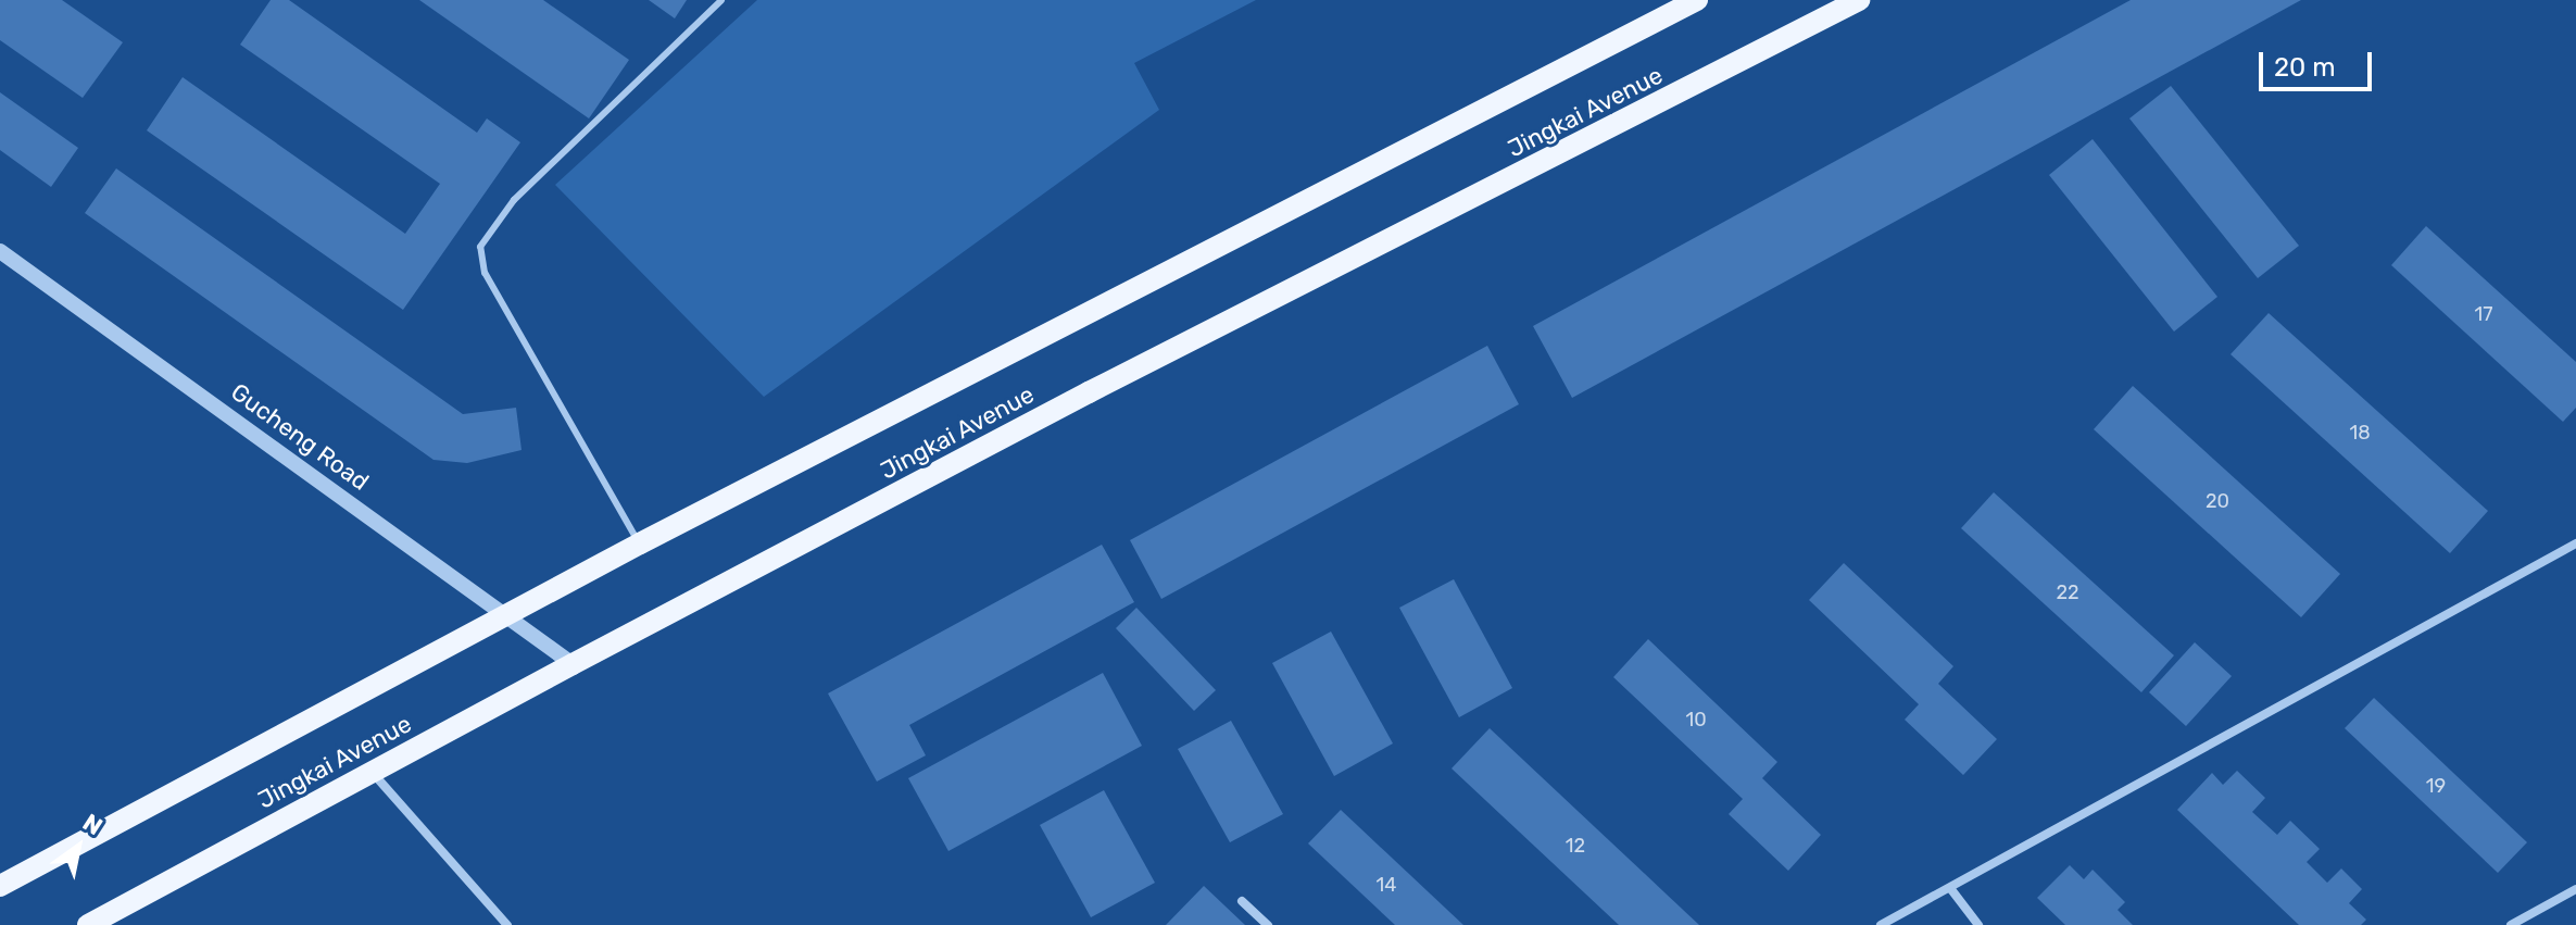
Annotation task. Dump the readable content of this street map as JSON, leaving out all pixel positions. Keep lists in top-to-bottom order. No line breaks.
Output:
{"streets":{"main road":["Jingkai Avenue"],"street":["Gucheng Road"]},"crossings":[["Jingkai Avenue","Gucheng Road"]],"house_numbers":["17","18","20","22","10","19","12","14"],"scale_bar":"20 m","north":"top right"}
